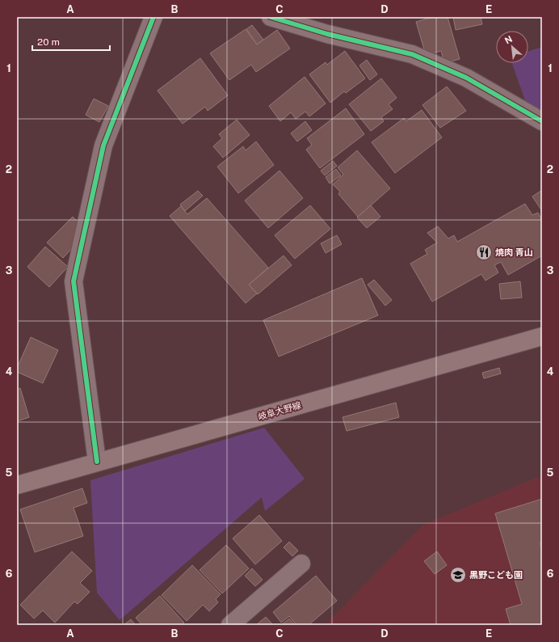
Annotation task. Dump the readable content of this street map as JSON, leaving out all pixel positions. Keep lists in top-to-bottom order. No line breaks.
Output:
{"streets":{"main road":["岐阜大野線"]},"places":{"restaurant":["焼肉 青山"],"school or university":["黒野こども園"]},"scale_bar":"20 m","north":"top left","grid":{"columns":["A","B","C","D","E"],"rows":["1","2","3","4","5","6"]}}
